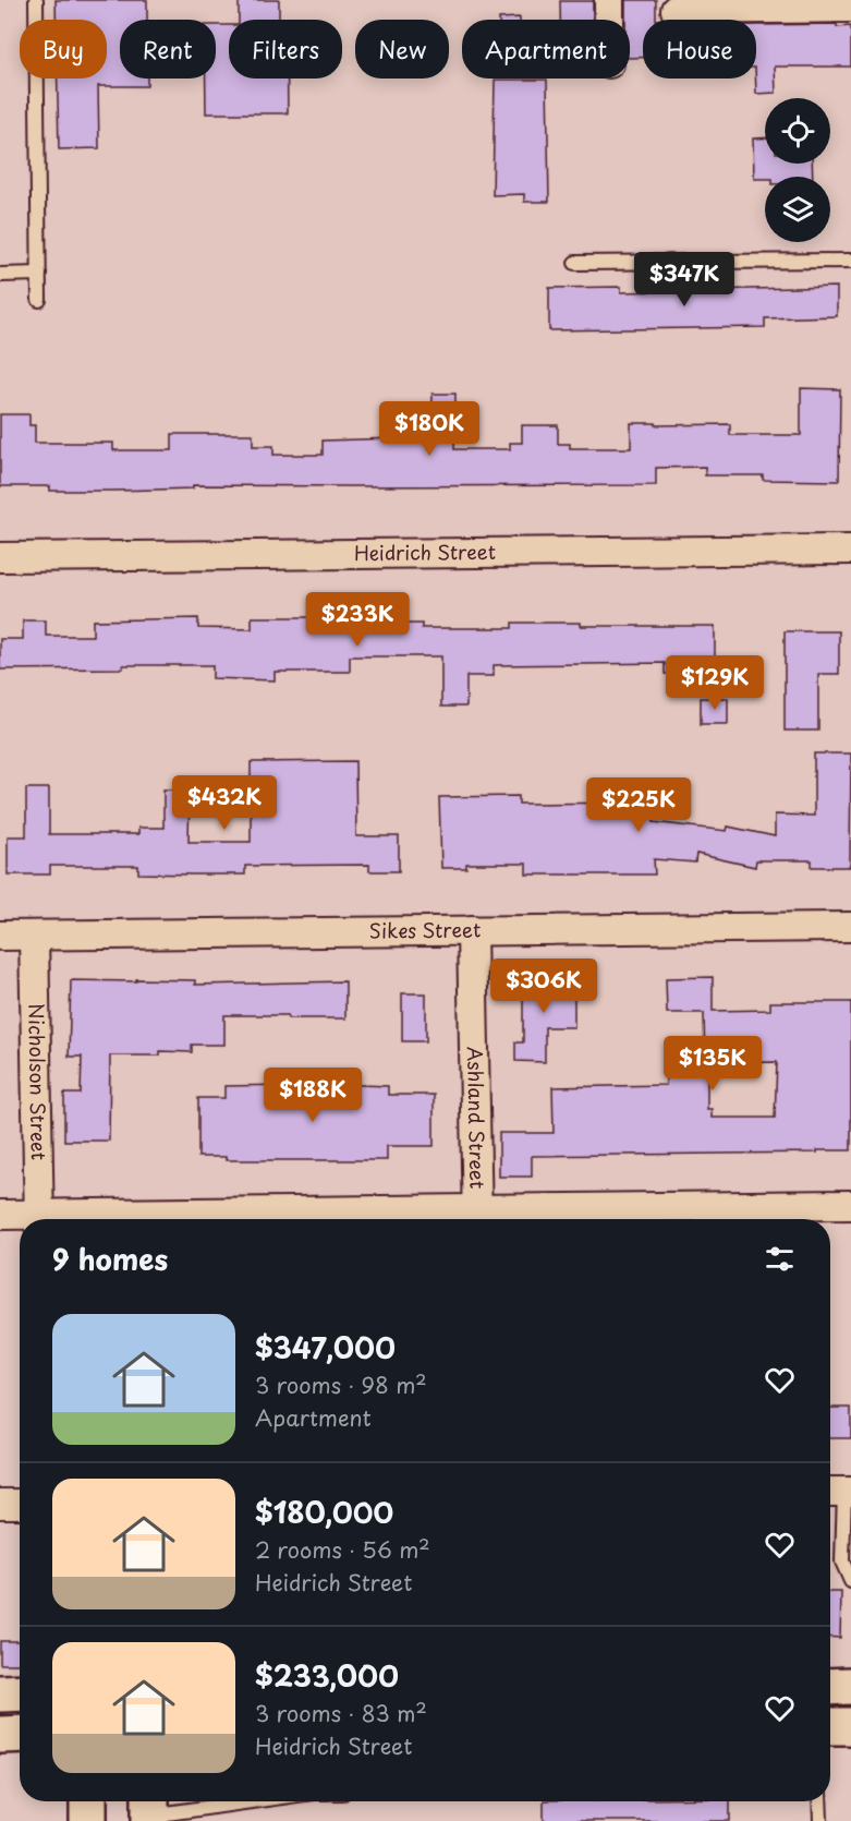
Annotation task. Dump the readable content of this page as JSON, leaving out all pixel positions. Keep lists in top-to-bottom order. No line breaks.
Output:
{"streets":{"street":["Heidrich Street","Sikes Street","Nicholson Street","Ashland Street"]},"crossings":[["Sikes Street","Nicholson Street"],["Sikes Street","Ashland Street"]],"page":{"chip":["Buy","Rent","Filters","New","Apartment","House"],"price":["$347K","$180K","$233K","$129K","$432K","$225K","$306K","$135K","$188K"],"heading":"9 homes","list":[{"name":"$347,000","note":"3 rooms · 98 m² · Apartment"},{"name":"$180,000","note":"2 rooms · 56 m² · Heidrich Street"},{"name":"$233,000","note":"3 rooms · 83 m² · Heidrich Street"}]}}
